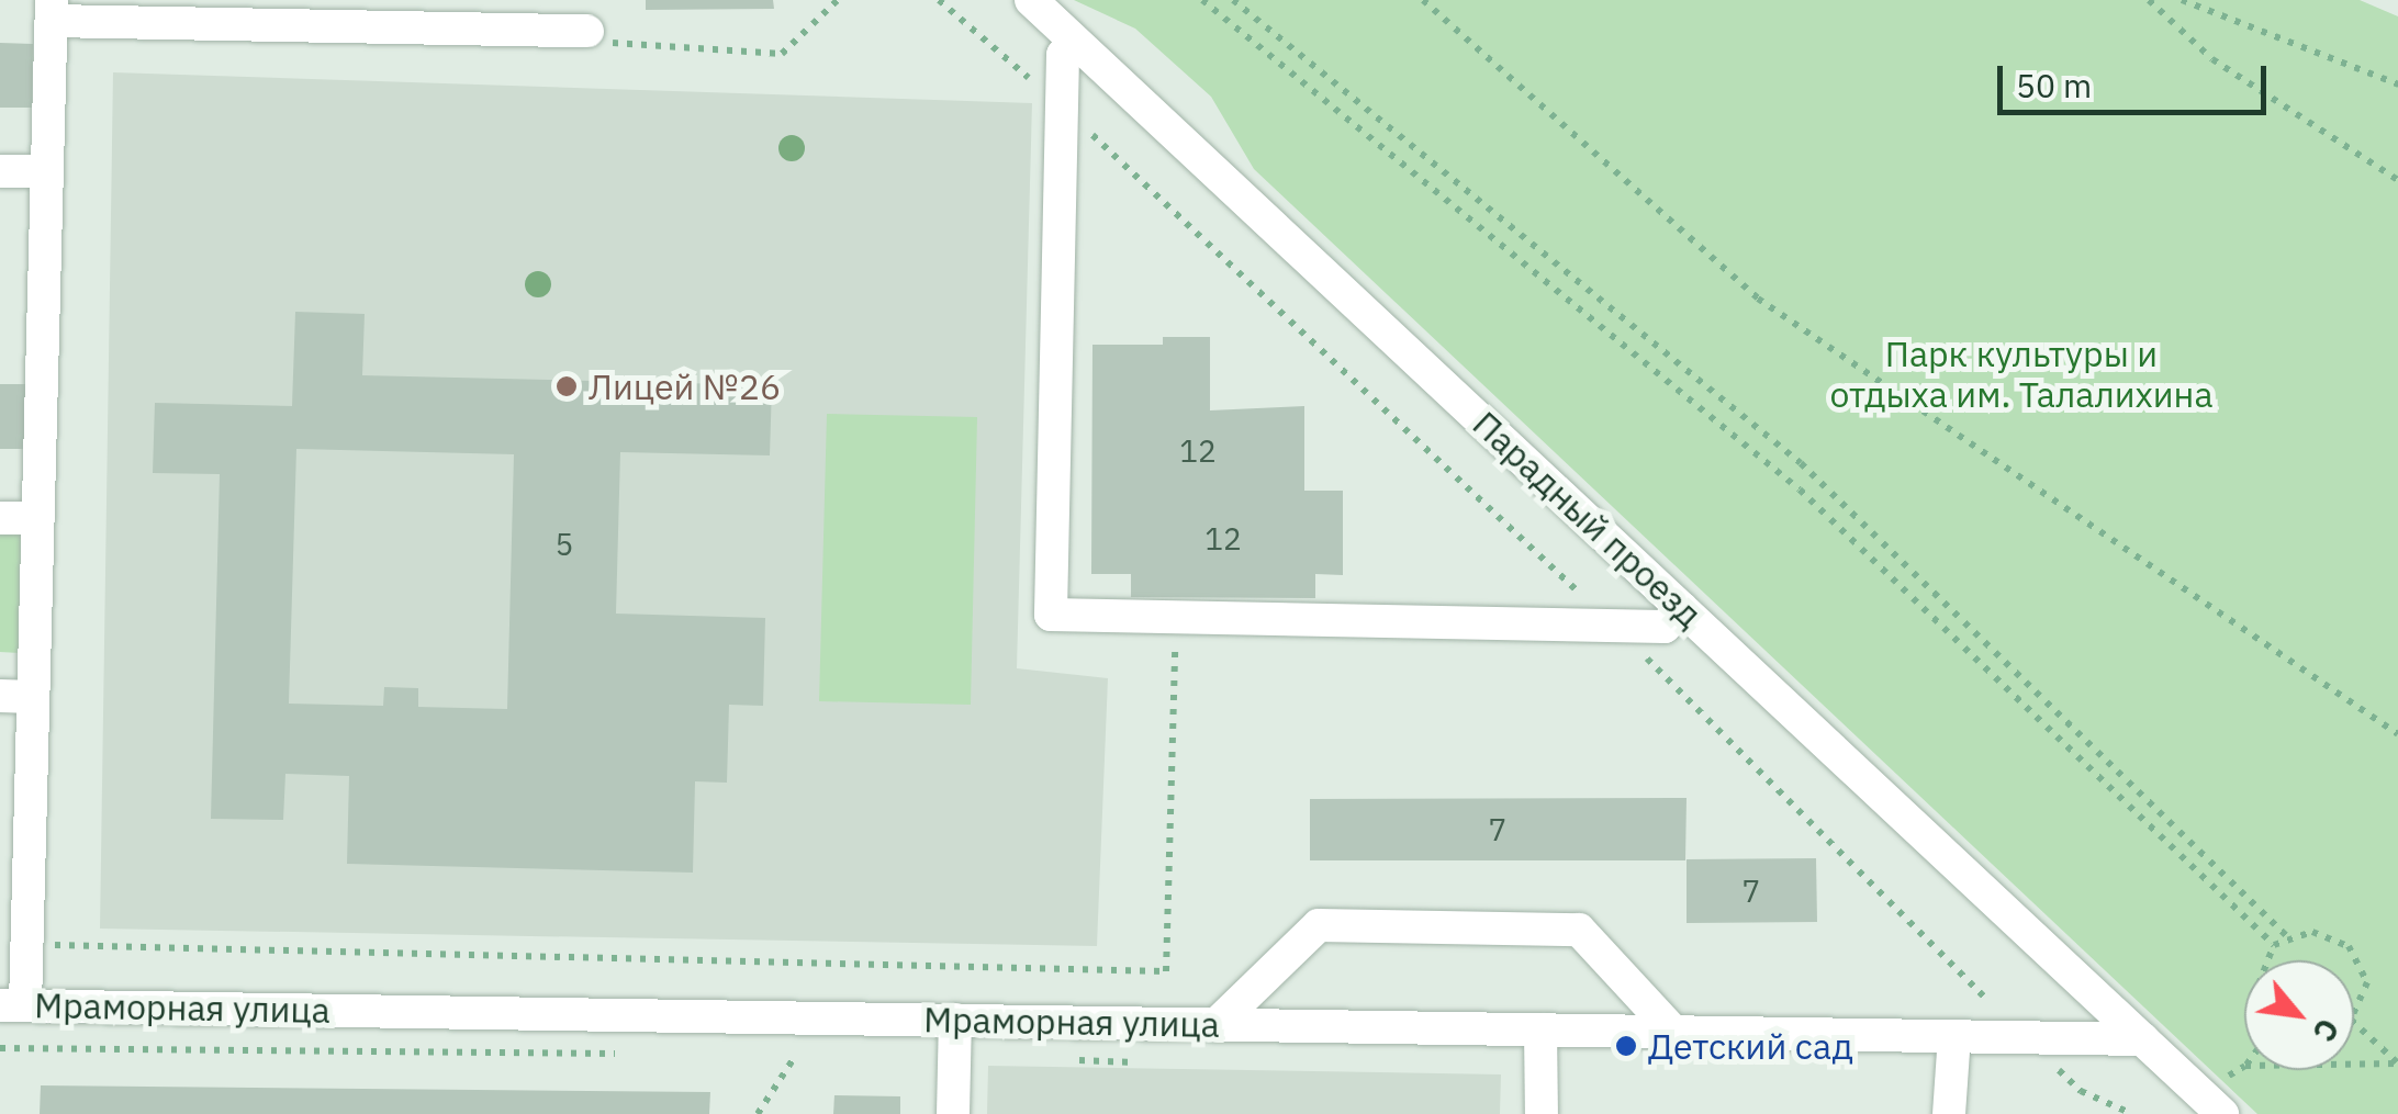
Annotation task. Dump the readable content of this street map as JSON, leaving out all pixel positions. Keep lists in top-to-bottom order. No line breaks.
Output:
{"streets":{"street":["Парадный проезд","Мраморная улица"]},"crossings":[["Парадный проезд","Мраморная улица"]],"parks":["Парк культуры и отдыха им. Талалихина"],"places":["Лицей №26","Детский сад"],"house_numbers":["12","12","5","7","7"],"scale_bar":"50 m","north":"bottom right"}
